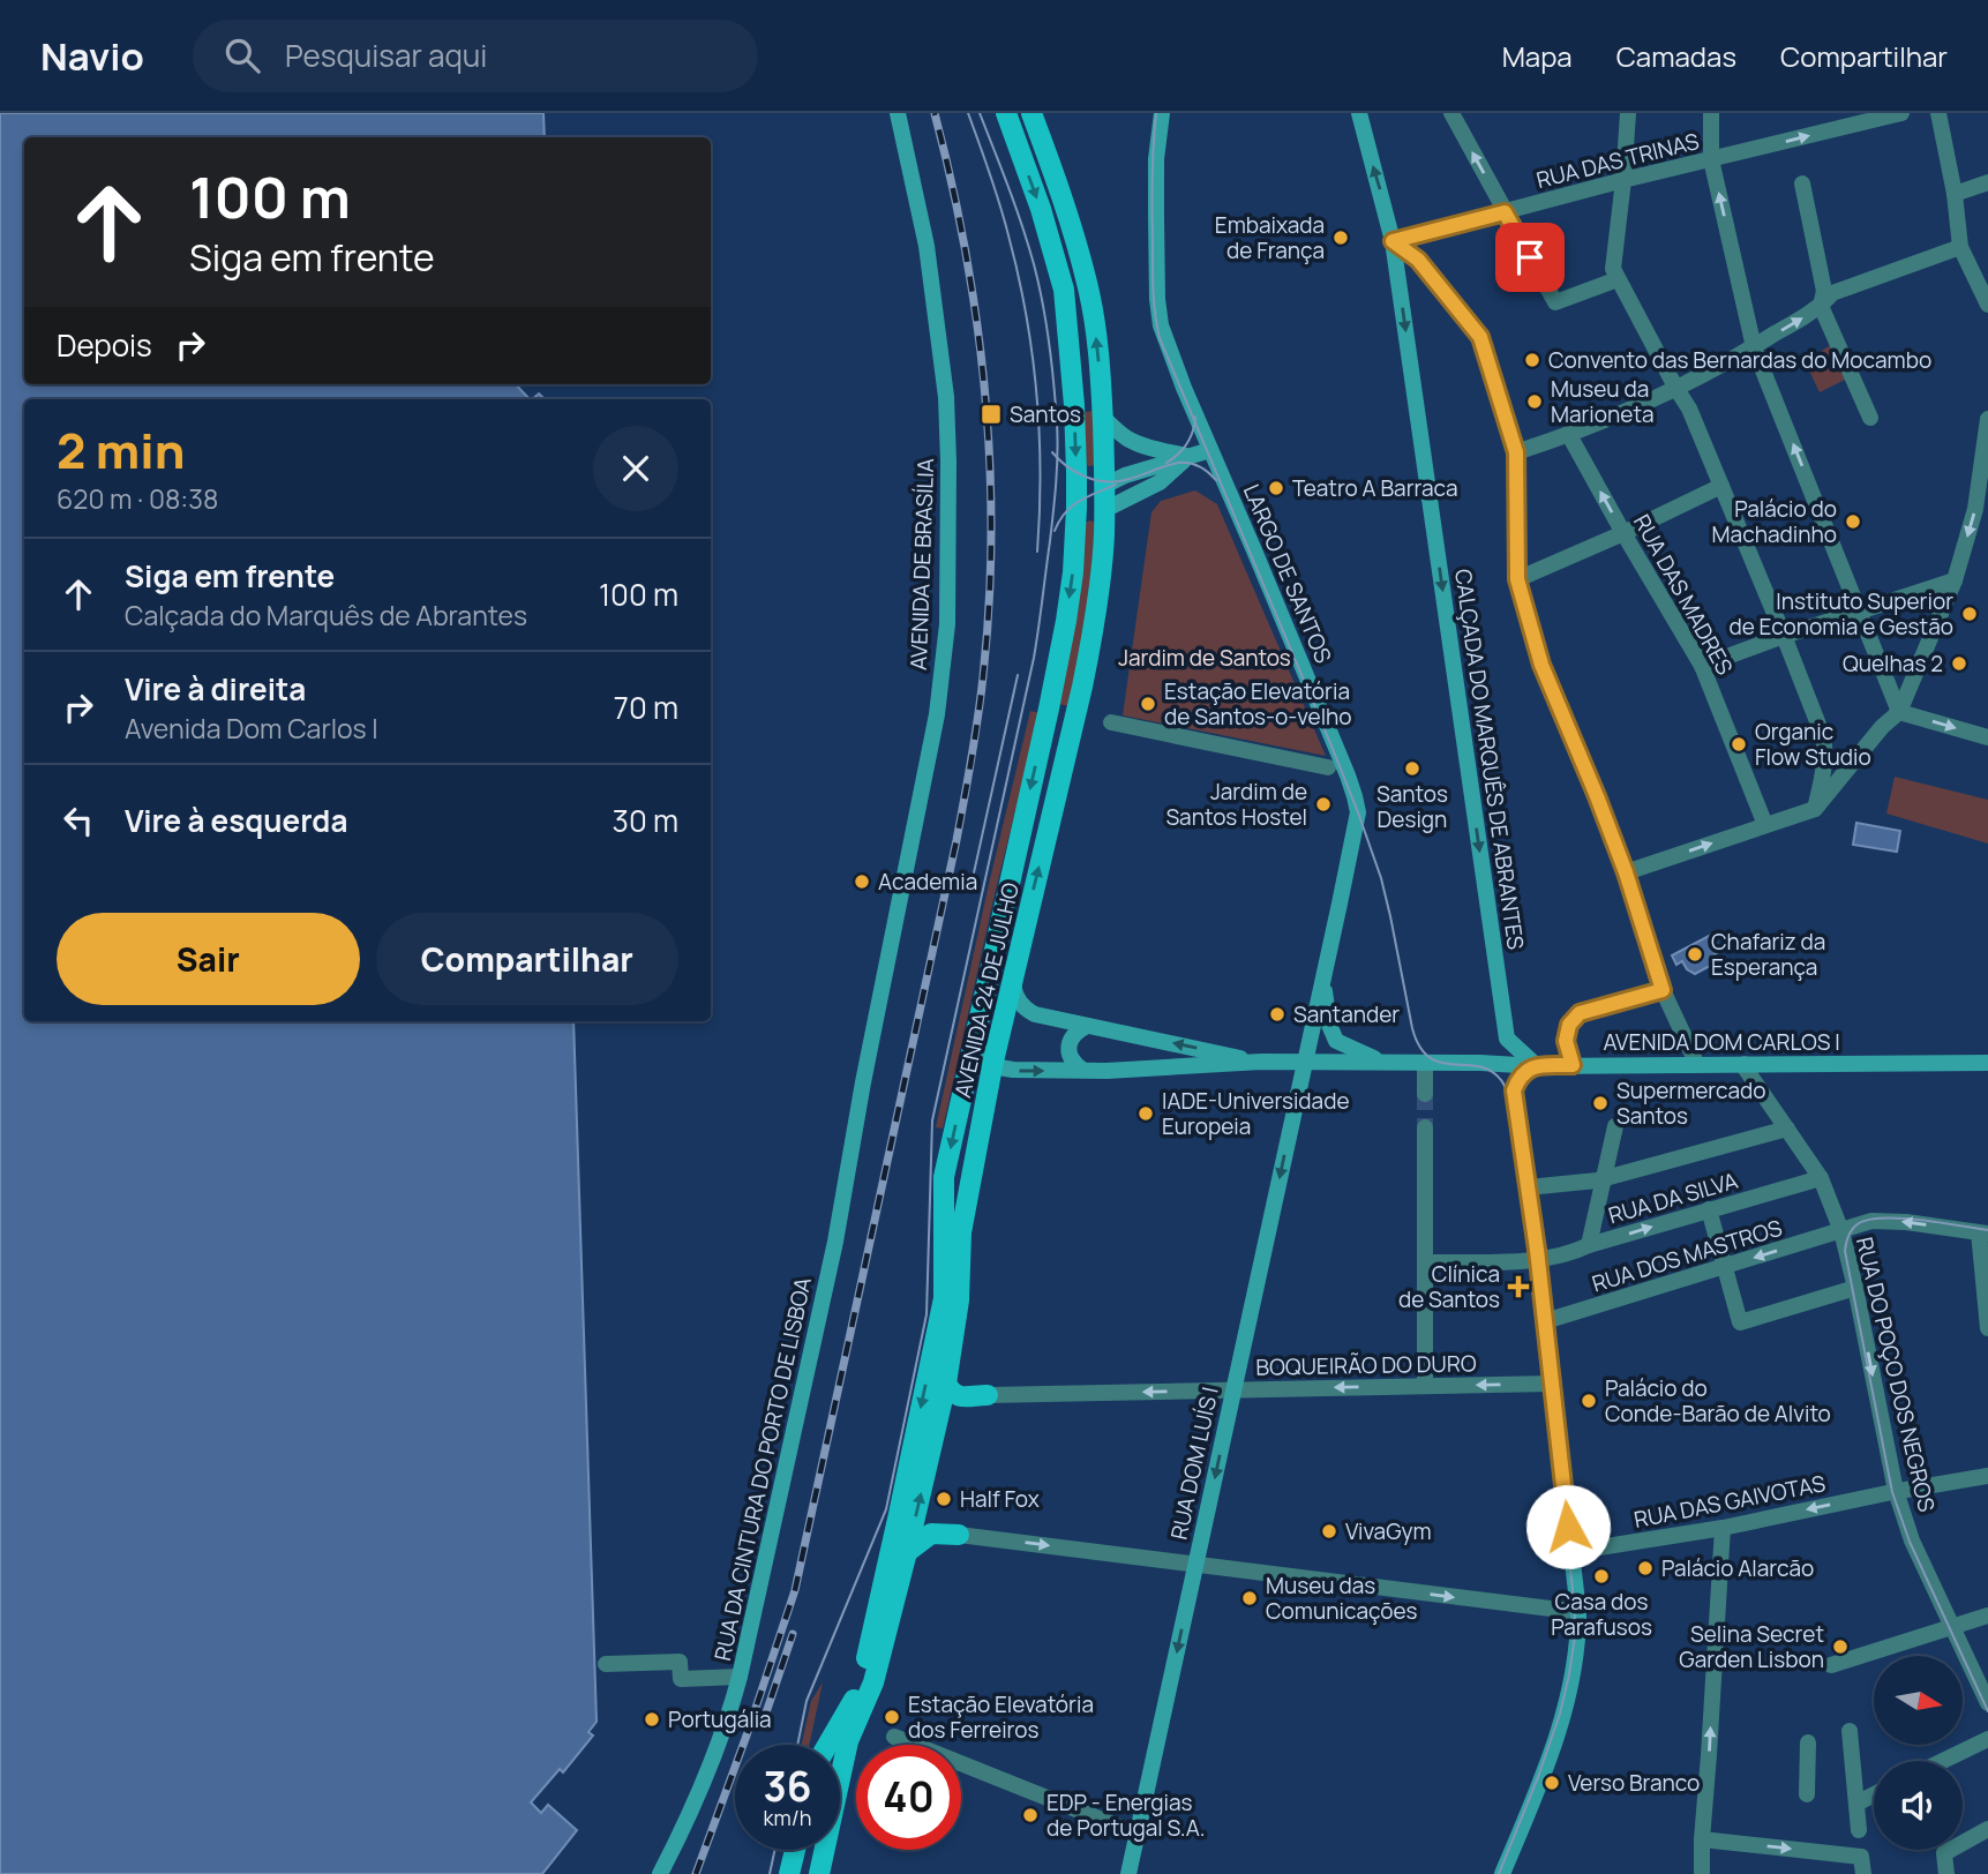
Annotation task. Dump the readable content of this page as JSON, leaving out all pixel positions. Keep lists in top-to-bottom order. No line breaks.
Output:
{"streets":{"main road":["AVENIDA 24 DE JULHO"],"street":["RUA DAS TRINAS","AVENIDA DE BRASÍLIA","LARGO DE SANTOS","RUA DAS MADRES","CALÇADA DO MARQUÊS DE ABRANTES","AVENIDA DOM CARLOS I","RUA DA SILVA","RUA DOS MASTROS","BOQUEIRÃO DO DURO","RUA DO POÇO DOS NEGROS","RUA DOM LUÍS I","RUA DA CINTURA DO PORTO DE LISBOA","RUA DAS GAIVOTAS"]},"crossings":[["RUA DAS TRINAS","CALÇADA DO MARQUÊS DE ABRANTES"],["AVENIDA DE BRASÍLIA","RUA DA CINTURA DO PORTO DE LISBOA"],["LARGO DE SANTOS","RUA DOM LUÍS I"],["CALÇADA DO MARQUÊS DE ABRANTES","AVENIDA DOM CARLOS I"],["AVENIDA 24 DE JULHO","AVENIDA DOM CARLOS I"],["AVENIDA DOM CARLOS I","RUA DO POÇO DOS NEGROS"],["AVENIDA DOM CARLOS I","RUA DOM LUÍS I"],["RUA DA SILVA","RUA DO POÇO DOS NEGROS"],["RUA DOS MASTROS","RUA DO POÇO DOS NEGROS"],["BOQUEIRÃO DO DURO","RUA DOM LUÍS I"],["RUA DO POÇO DOS NEGROS","RUA DAS GAIVOTAS"]],"one_way":["RUA DAS TRINAS","BOQUEIRÃO DO DURO","RUA DOM LUÍS I","RUA DAS GAIVOTAS"],"parks":["Jardim de Santos"],"places":{"other":["Embaixada de França","Convento das Bernardas do Mocambo","Museu da Marioneta","Teatro A Barraca","Palácio do Machadinho","Instituto Superior de Economia e Gestão","Quelhas 2","Estação Elevatória de Santos-o-velho","Organic Flow Studio","Santos Design","Jardim de Santos Hostel","Academia","Chafariz da Esperança","Santander","Supermercado Santos","IADE-Universidade Europeia","Palácio do Conde-Barão de Alvito","Half Fox","VivaGym","Palácio Alarcão","Casa dos Parafusos","Museu das Comunicações","Selina Secret Garden Lisbon","Estação Elevatória dos Ferreiros","Portugália","Verso Branco","EDP - Energias de Portugal S.A."],"transit":["Santos"],"health":["Clínica de Santos"]},"north":"right","page":{"header":"Navio","search":"Pesquisar aqui","nav":["Mapa","Camadas","Compartilhar"],"turn":["100 m","Siga em frente"],"then":"Depois","heading":["2 min","620 m · 08:38"],"list":[{"name":"Siga em frente","note":"Calçada do Marquês de Abrantes","value":"100 m"},{"name":"Vire à direita","note":"Avenida Dom Carlos I","value":"70 m"},{"name":"Vire à esquerda","value":"30 m"}],"buttons":["Sair","Compartilhar"],"speed":"36 km/h","limit":"40"}}
